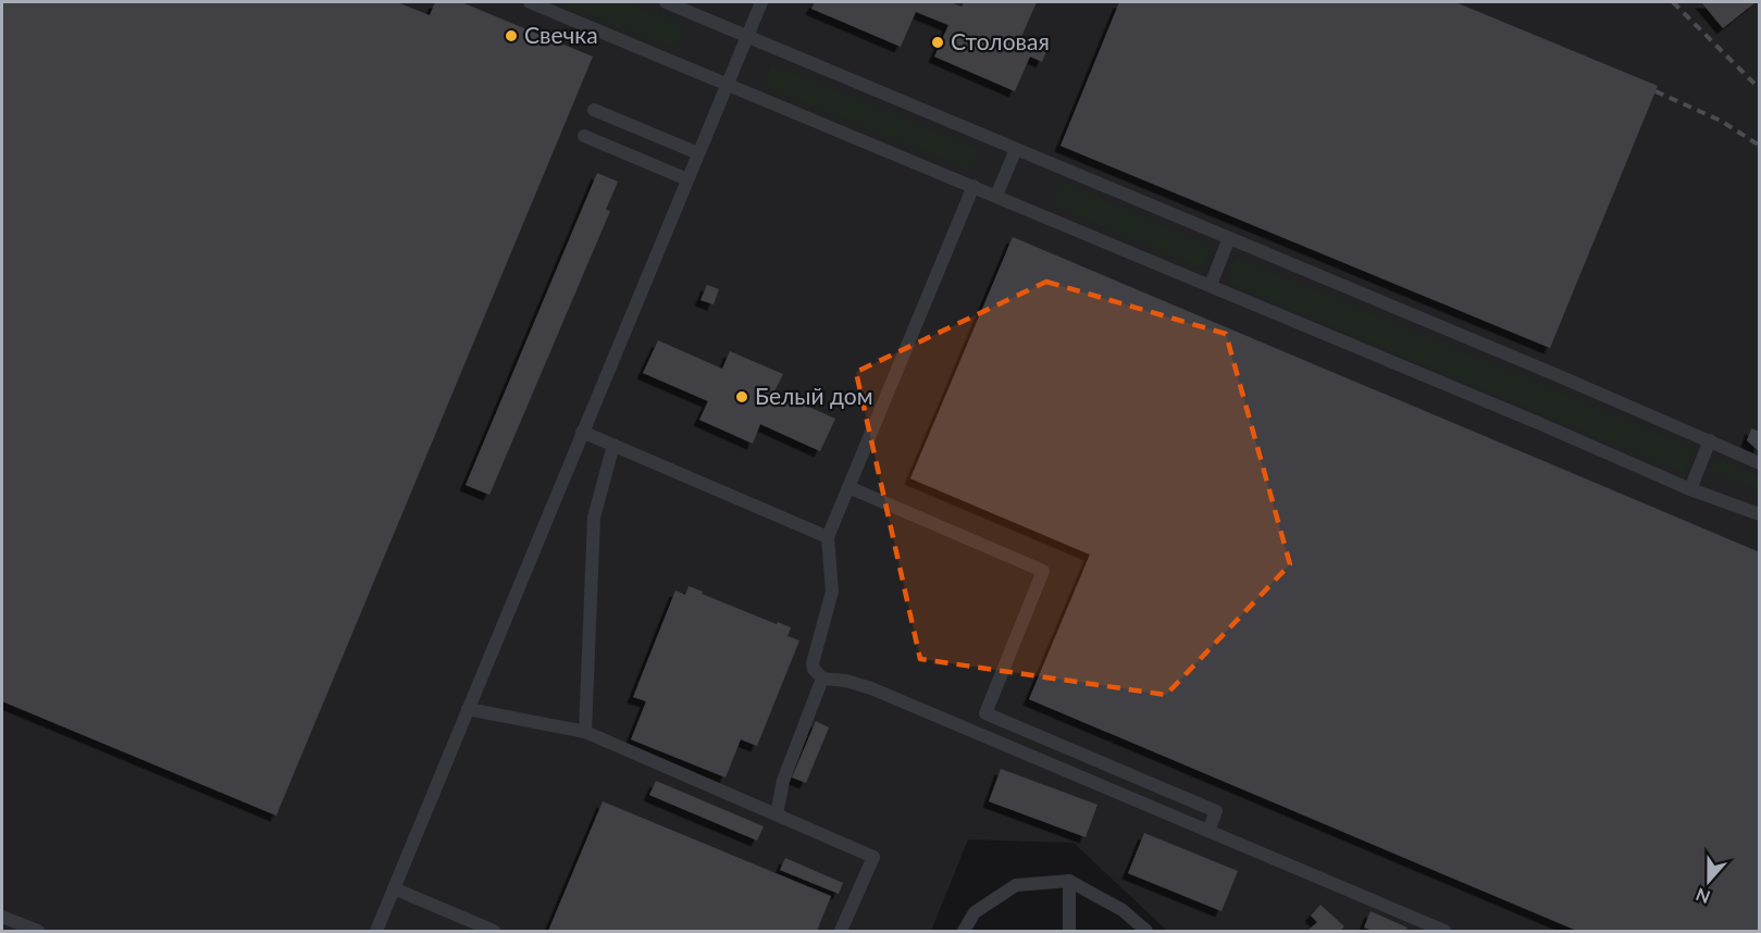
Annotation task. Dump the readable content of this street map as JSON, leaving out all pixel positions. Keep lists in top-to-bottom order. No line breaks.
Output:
{"places":["Свечка","Столовая","Белый дом"],"north":"bottom"}
